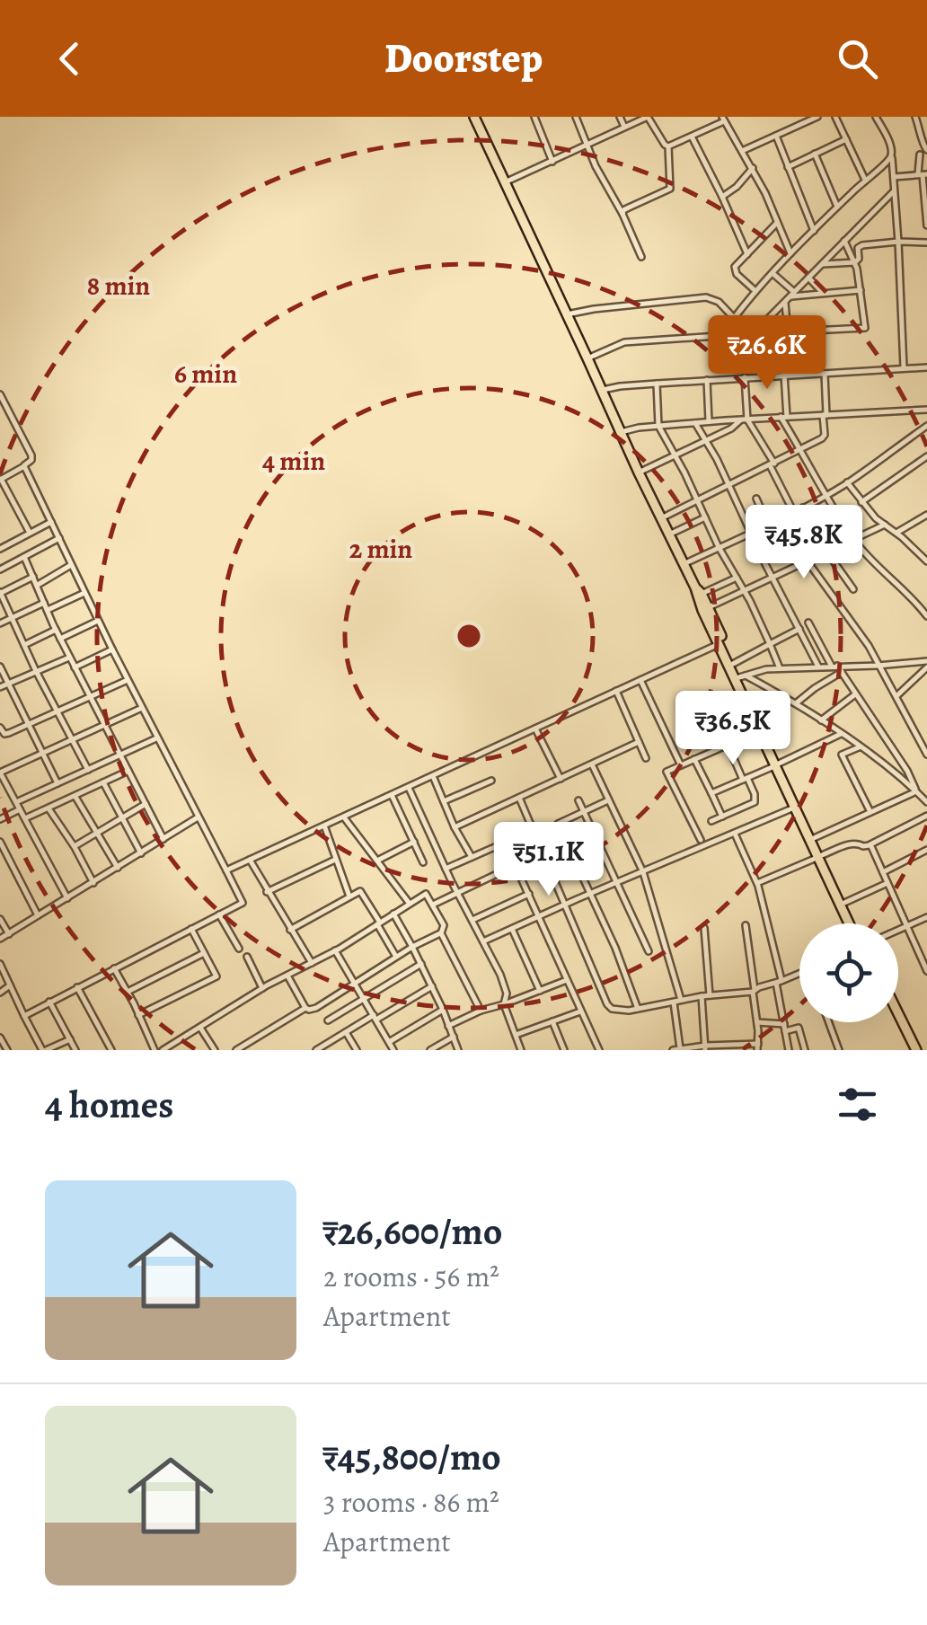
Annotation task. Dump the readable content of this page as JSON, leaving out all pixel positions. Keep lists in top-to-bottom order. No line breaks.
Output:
{"page":{"header":"Doorstep","price":["₹26.6K","₹45.8K","₹36.5K","₹51.1K"],"heading":"4 homes","list":[{"name":"₹26,600/mo","note":"2 rooms · 56 m² · Apartment"},{"name":"₹45,800/mo","note":"3 rooms · 86 m² · Apartment"}]},"rings":["8 min","6 min","4 min","2 min"]}
